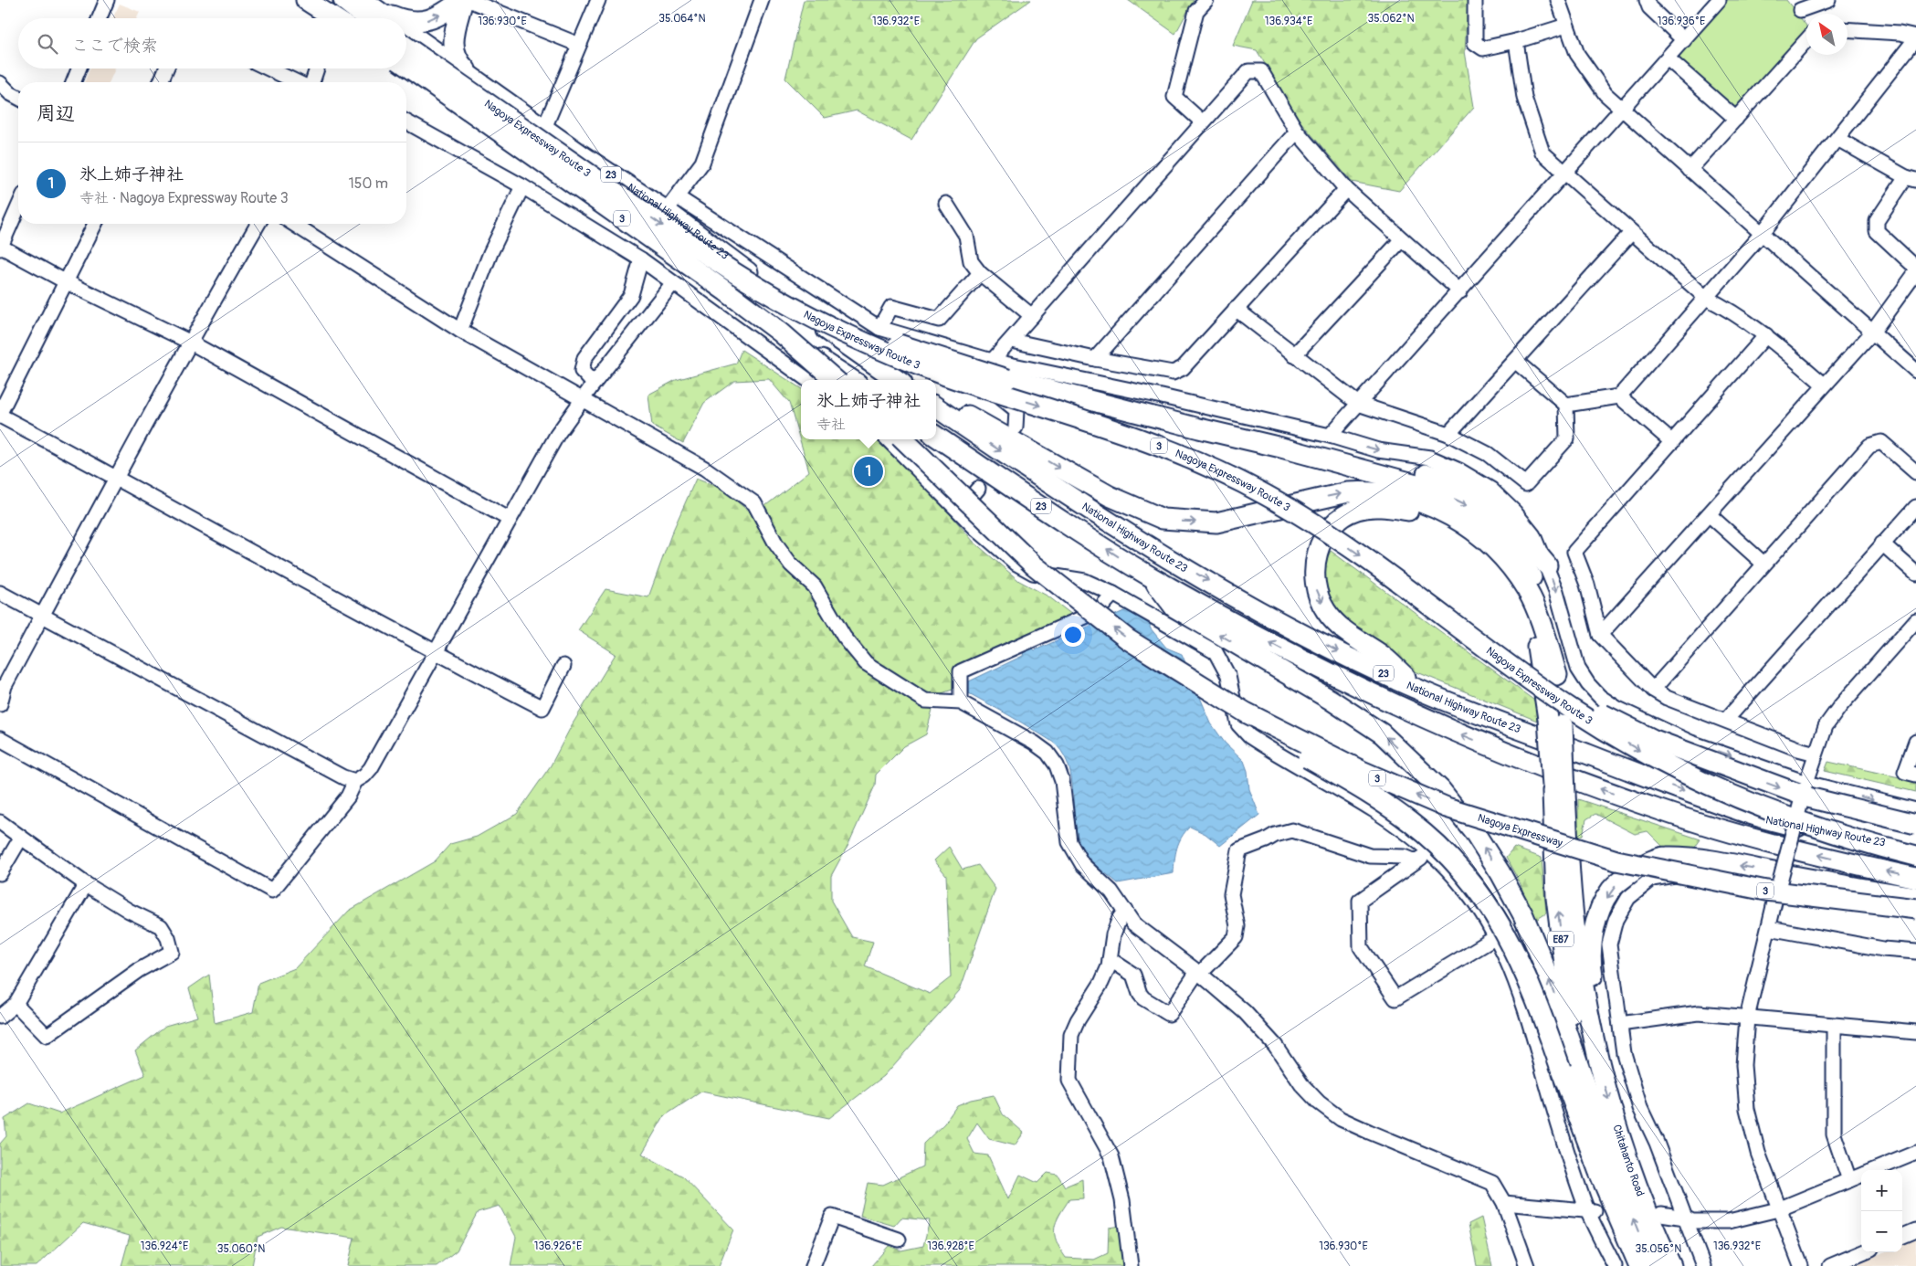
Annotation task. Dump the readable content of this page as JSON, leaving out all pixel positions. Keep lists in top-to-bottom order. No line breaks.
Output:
{"streets":{"highway":["Nagoya Expressway Route 3","23","3","National Highway Route 23","Nagoya Expressway","E87","Chitahanto Road"]},"crossings":[["3","Nagoya Expressway"],["E87","Chitahanto Road"]],"north":"top left","page":{"search":"ここで検索","heading":"周辺","list":[{"mark":"1","name":"氷上姉子神社","note":"寺社 · Nagoya Expressway Route 3","value":"150 m"}],"popup":["氷上姉子神社","寺社"],"pins":"1","map_buttons":["+","−"]},"coordinates":["35.064°N","35.062°N","136.930°E","136.932°E","136.934°E","136.936°E","136.924°E","136.926°E","136.928°E","35.060°N","35.056°N"]}
